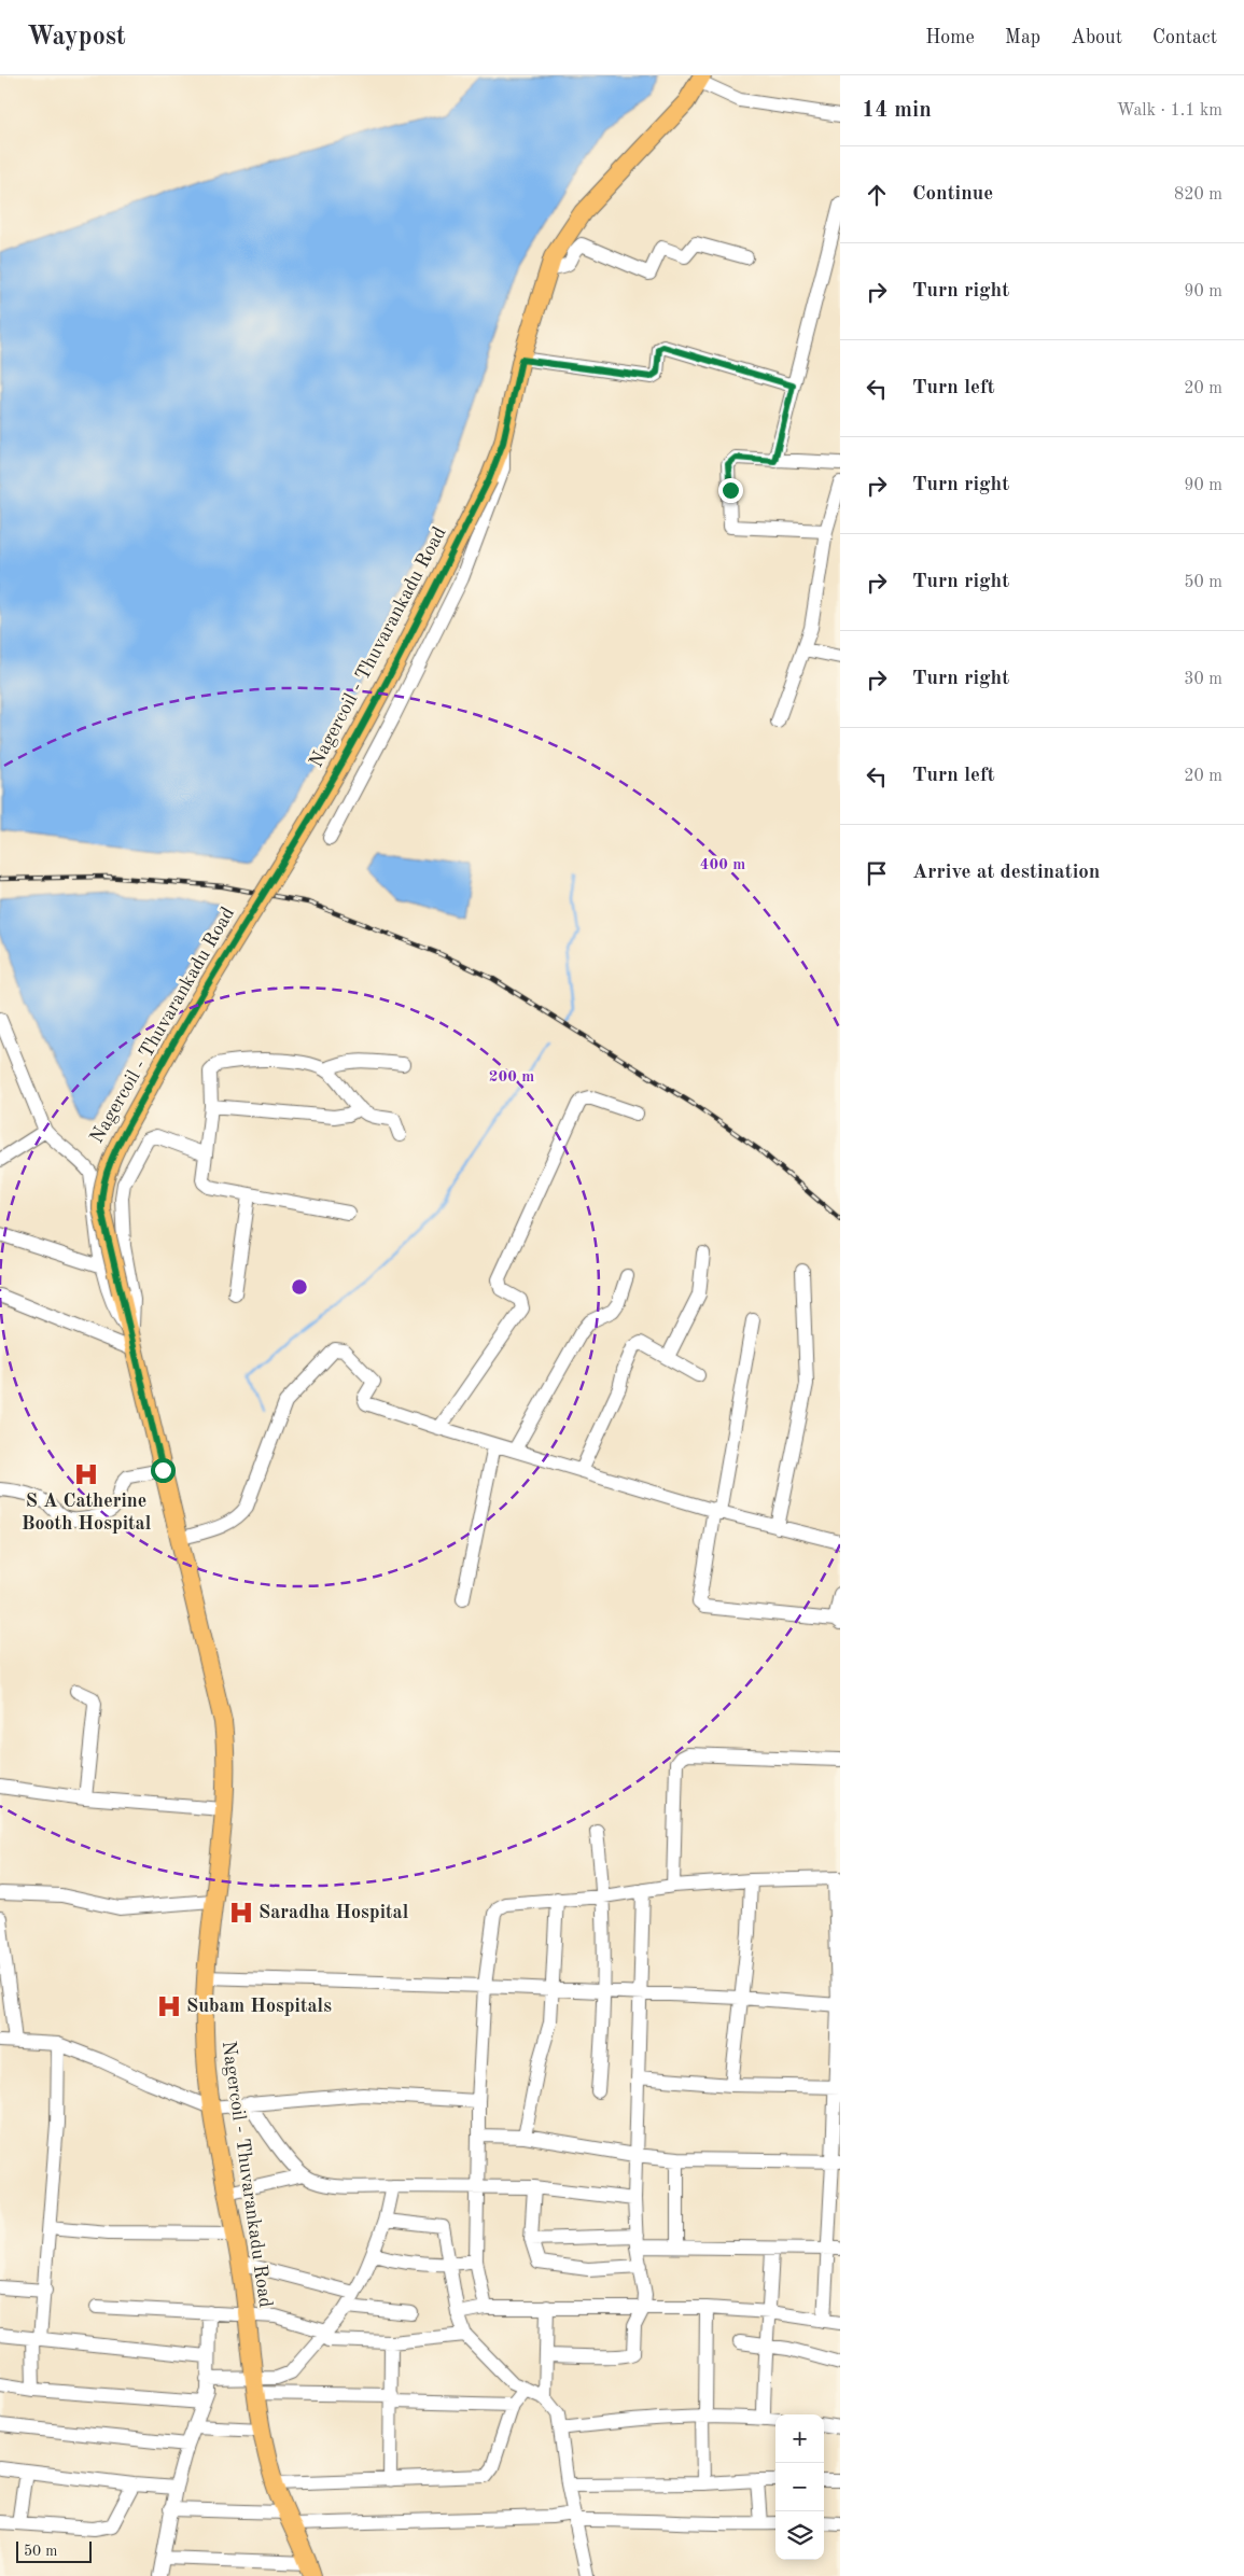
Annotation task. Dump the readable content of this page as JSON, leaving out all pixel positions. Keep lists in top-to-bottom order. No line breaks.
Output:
{"streets":{"main road":["Nagercoil - Thuvarankadu Road"]},"places":{"hospital":["S A Catherine Booth Hospital","Saradha Hospital","Subam Hospitals"]},"scale_bar":"50 m","page":{"header":"Waypost","nav":["Home","Map","About","Contact"],"heading":["14 min","Walk · 1.1 km"],"list":[["Continue","820 m"],["Turn right","90 m"],["Turn left","20 m"],["Turn right","90 m"],["Turn right","50 m"],["Turn right","30 m"],["Turn left","20 m"],"Arrive at destination"],"map_buttons":["+","−"],"scale":"50 m"},"rings":["400 m","200 m"]}
